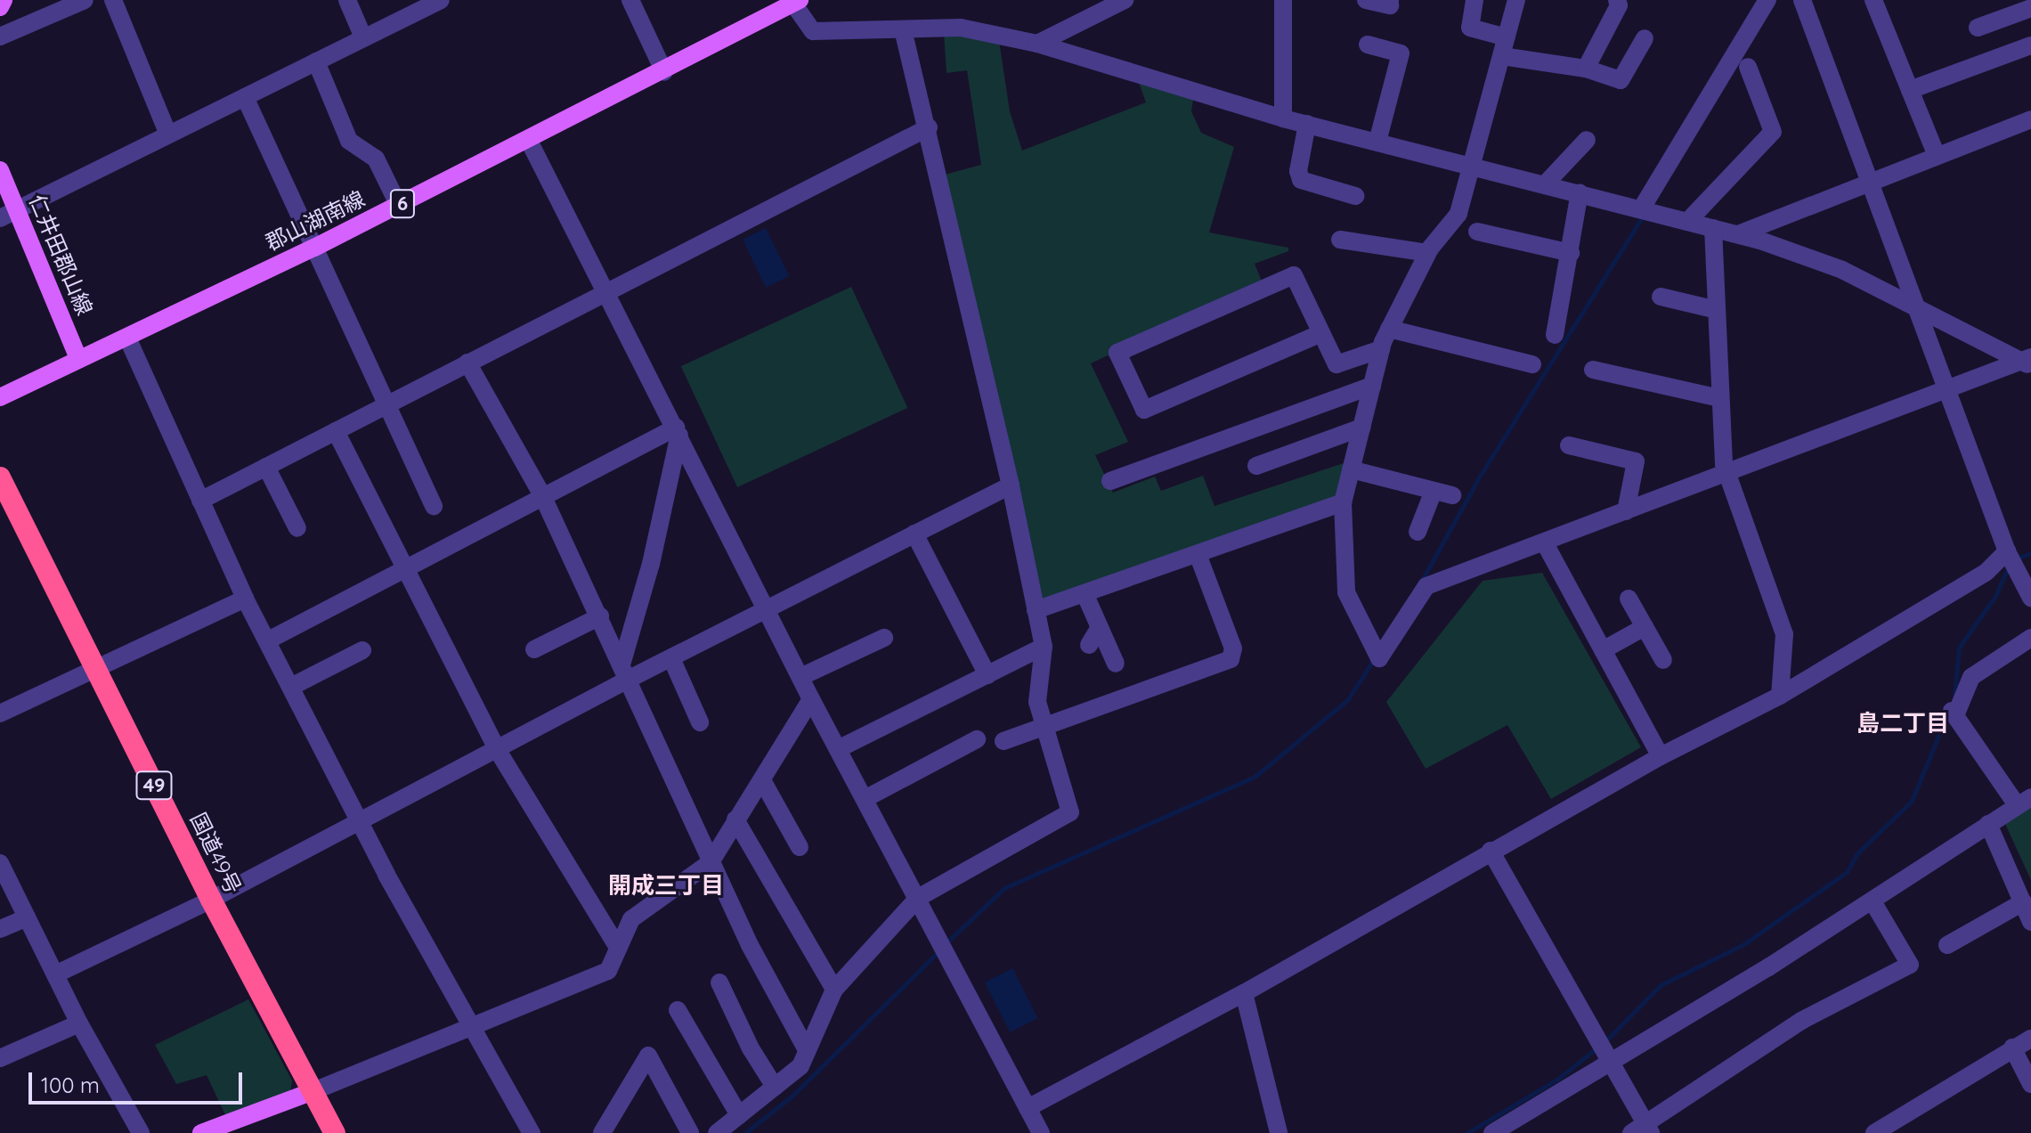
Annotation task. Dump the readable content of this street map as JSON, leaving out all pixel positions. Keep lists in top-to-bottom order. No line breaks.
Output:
{"streets":{"highway":["49","国道49号"],"main road":["6","郡山湖南線","仁井田郡山線"]},"crossings":[["郡山湖南線","仁井田郡山線"]],"districts":["島二丁目","開成三丁目"],"scale_bar":"100 m"}
